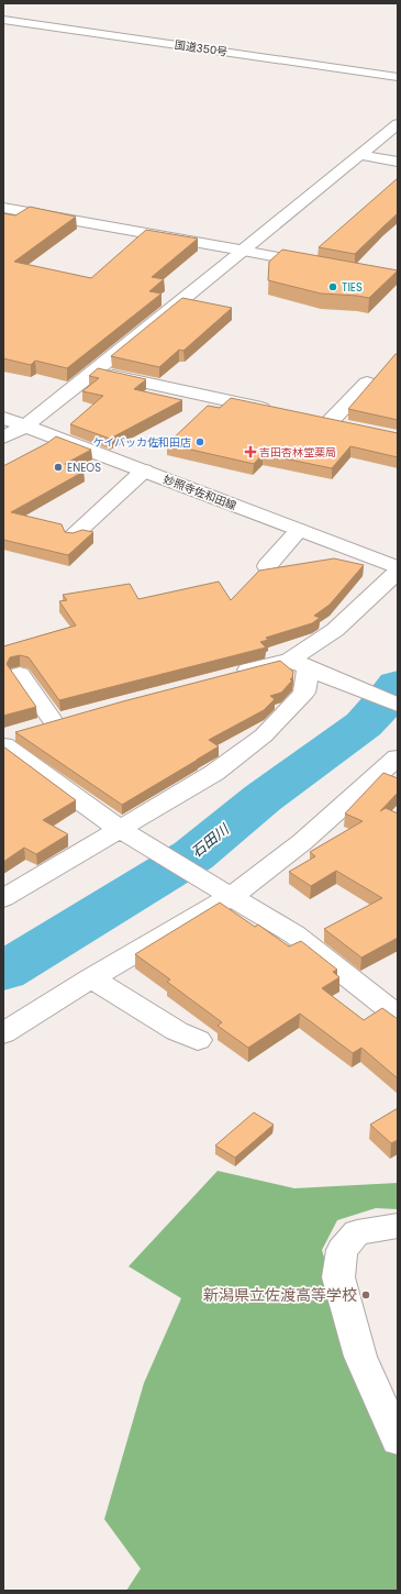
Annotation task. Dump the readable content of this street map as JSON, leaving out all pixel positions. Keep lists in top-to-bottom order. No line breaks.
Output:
{"streets":{"main road":["国道350号","妙照寺佐和田線"]},"water":["石田川"],"places":{"other":["TIES","ケイバッカ佐和田店","ENEOS","新潟県立佐渡高等学校"],"health":["吉田杏林堂薬局"]}}
